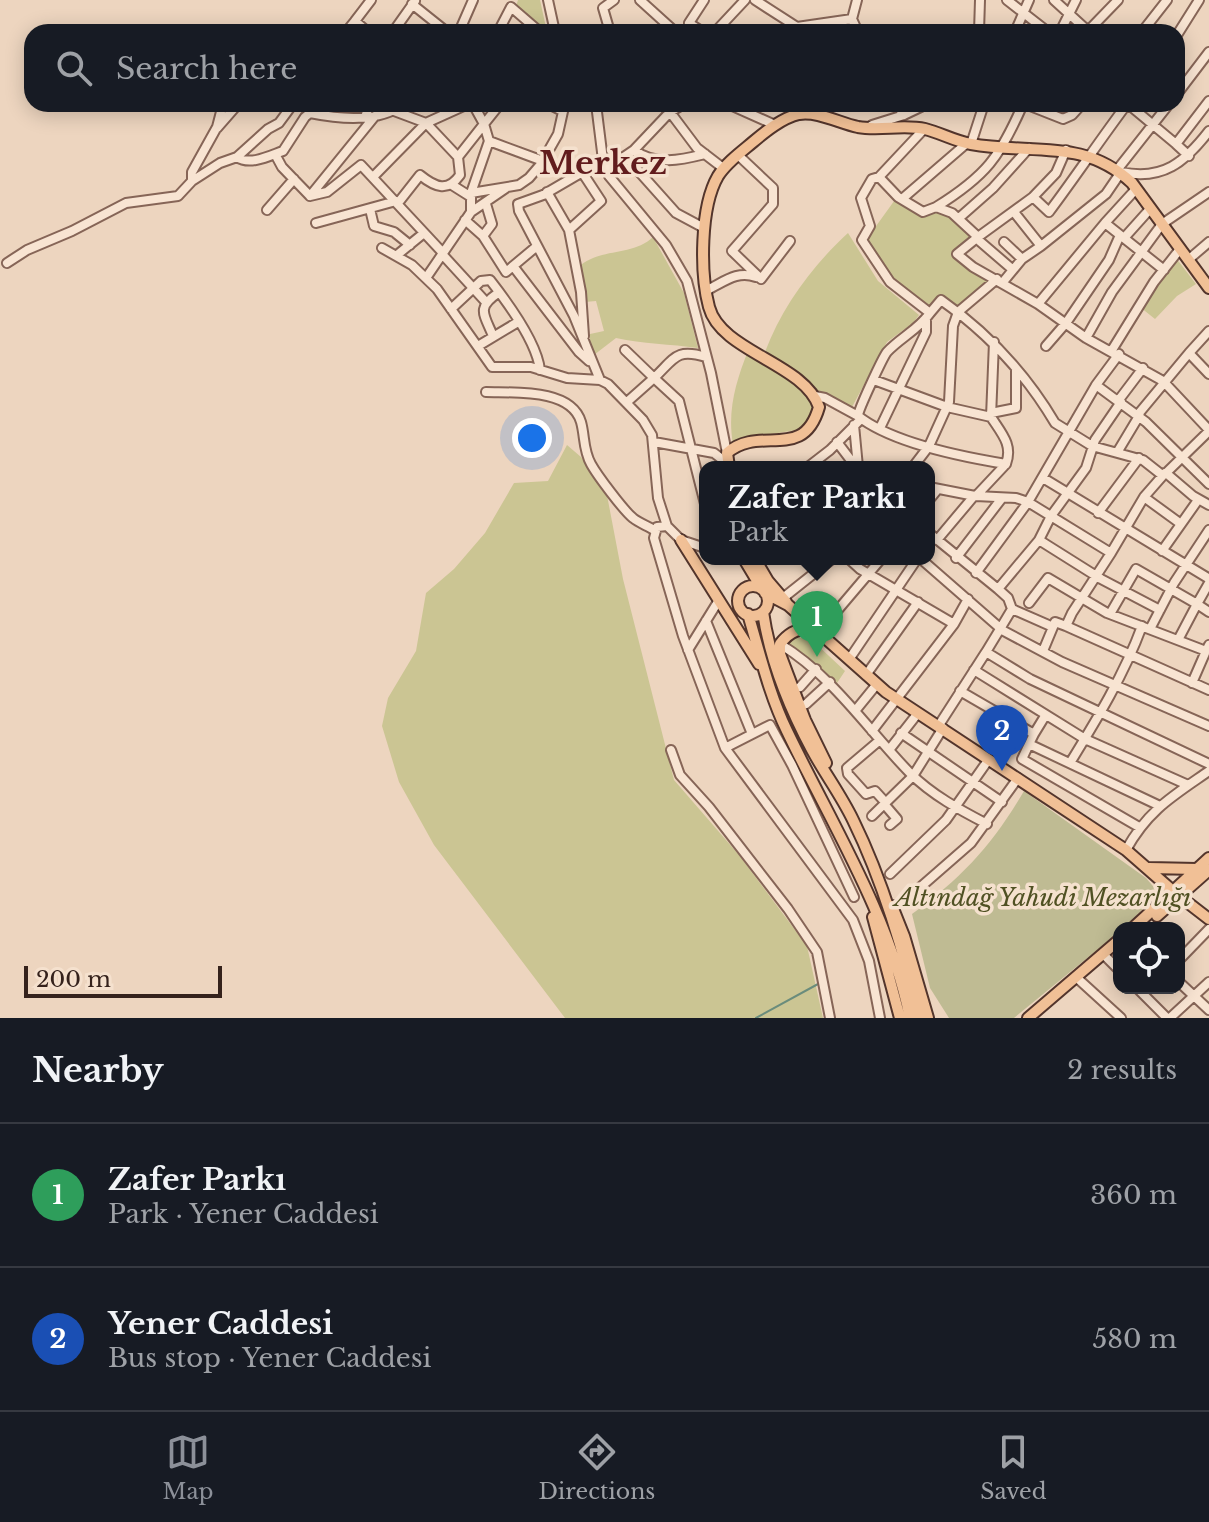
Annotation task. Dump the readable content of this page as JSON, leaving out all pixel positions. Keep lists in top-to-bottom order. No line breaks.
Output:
{"districts":["Merkez"],"parks":["Altındağ Yahudi Mezarlığı"],"scale_bar":"200 m","page":{"search":"Search here","popup":["Zafer Parkı","Park"],"pins":["1","2"],"scale":"200 m","heading":["Nearby","2 results"],"list":[{"mark":"1","name":"Zafer Parkı","note":"Park · Yener Caddesi","value":"360 m"},{"mark":"2","name":"Yener Caddesi","note":"Bus stop · Yener Caddesi","value":"580 m"}],"nav":["Map","Directions","Saved"]}}
